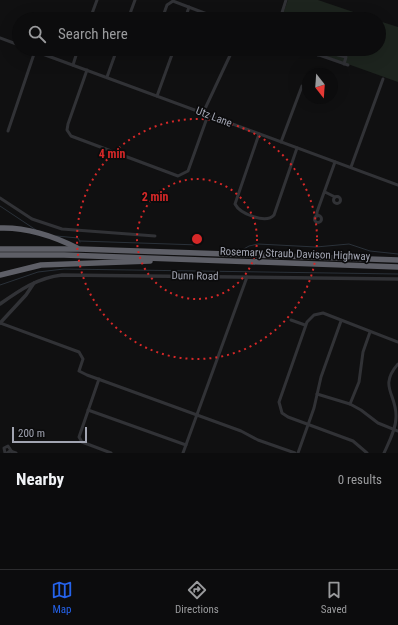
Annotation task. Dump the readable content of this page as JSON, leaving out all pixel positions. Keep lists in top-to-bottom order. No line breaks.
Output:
{"streets":{"highway":["Rosemary Straub Davison Highway"],"street":["Utz Lane","Dunn Road"]},"scale_bar":"200 m","north":"bottom","page":{"search":"Search here","scale":"200 m","heading":["Nearby","0 results"],"nav":["Map","Directions","Saved"]},"rings":["4 min","2 min"]}
